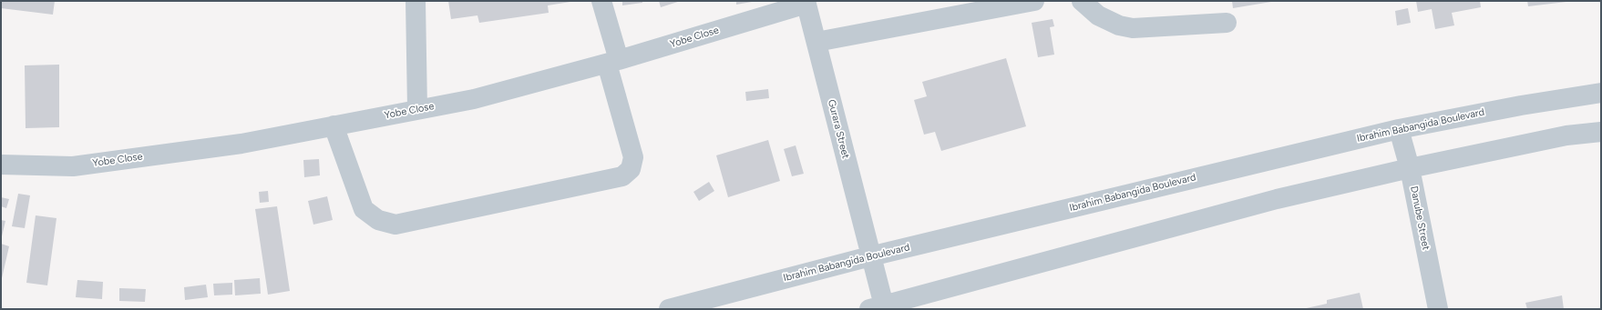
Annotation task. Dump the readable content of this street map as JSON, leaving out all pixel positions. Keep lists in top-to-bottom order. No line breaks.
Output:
{"streets":{"street":["Yobe Close","Ibrahim Babangida Boulevard","Gurara Street","Danube Street"]},"crossings":[["Yobe Close","Gurara Street"],["Ibrahim Babangida Boulevard","Gurara Street"],["Ibrahim Babangida Boulevard","Danube Street"]]}
